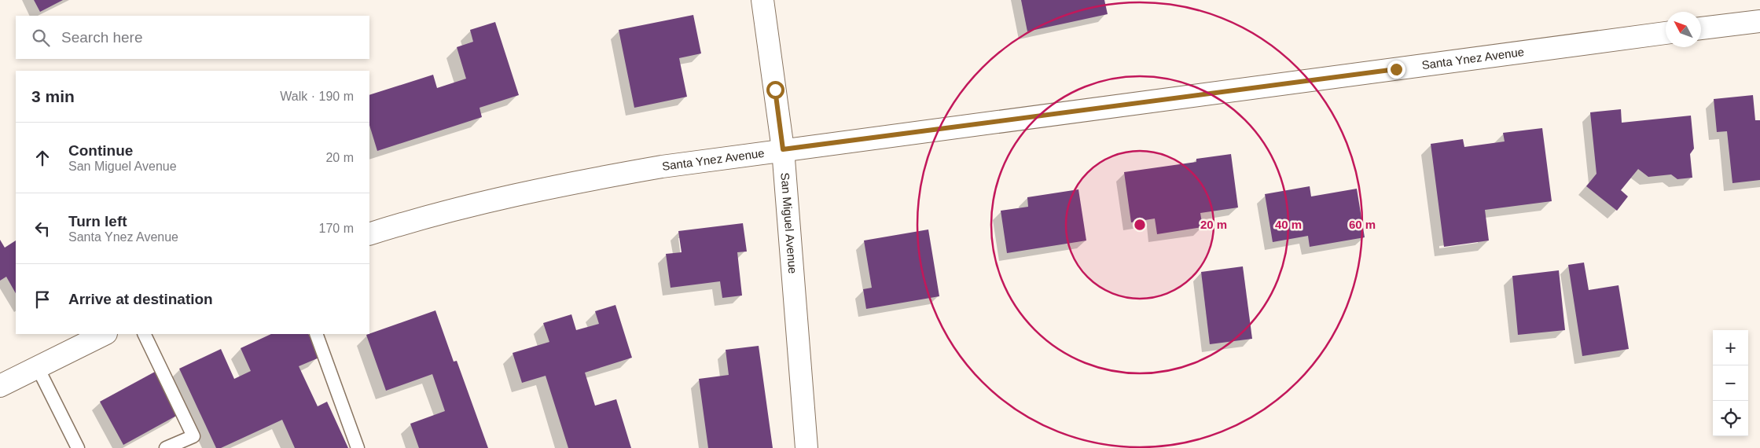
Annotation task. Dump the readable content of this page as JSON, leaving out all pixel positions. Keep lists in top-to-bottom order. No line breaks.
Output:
{"streets":{"street":["Santa Ynez Avenue","San Miguel Avenue"]},"crossings":[["Santa Ynez Avenue","San Miguel Avenue"]],"north":"top left","page":{"search":"Search here","heading":["3 min","Walk · 190 m"],"list":[["Continue","San Miguel Avenue","20 m"],["Turn left","Santa Ynez Avenue","170 m"],"Arrive at destination"],"map_buttons":["+","−"]},"rings":["20 m","40 m","60 m"]}
